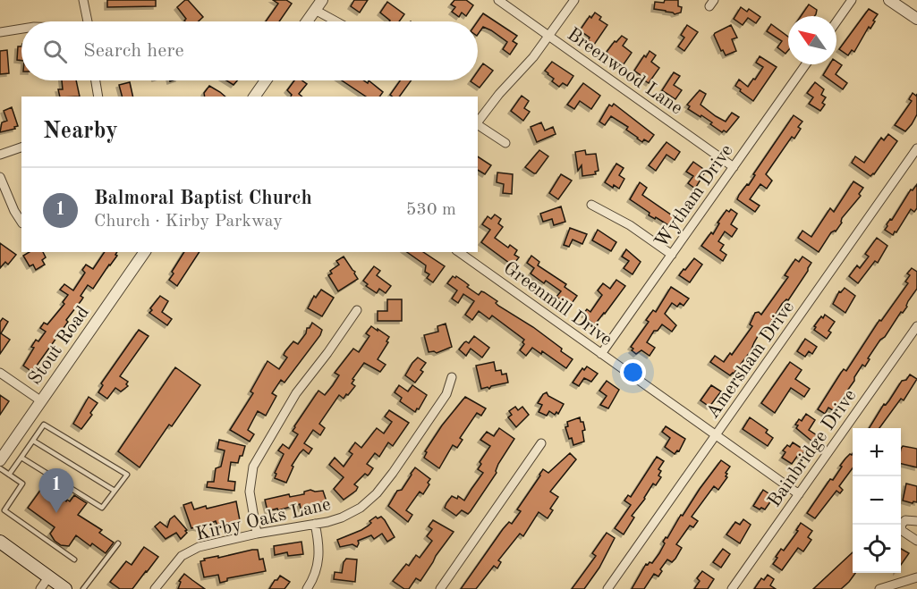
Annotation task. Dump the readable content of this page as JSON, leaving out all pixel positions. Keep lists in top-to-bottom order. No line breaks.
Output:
{"streets":{"street":["Breenwood Lane","Wytham Drive","Greenmill Drive","Stout Road","Amersham Drive","Bainbridge Drive","Kirby Oaks Lane"]},"crossings":[["Breenwood Lane","Wytham Drive"],["Wytham Drive","Greenmill Drive"],["Greenmill Drive","Amersham Drive"],["Greenmill Drive","Bainbridge Drive"]],"north":"top left","page":{"search":"Search here","heading":"Nearby","list":[{"mark":"1","name":"Balmoral Baptist Church","note":"Church · Kirby Parkway","value":"530 m"}],"map_buttons":["+","−"],"pins":"1"}}
